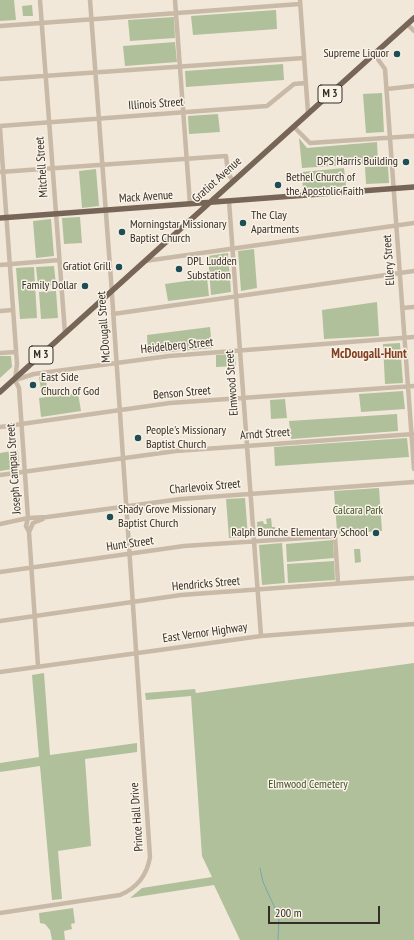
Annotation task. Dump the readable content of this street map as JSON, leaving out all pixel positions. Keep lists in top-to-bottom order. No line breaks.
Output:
{"streets":{"main road":["M 3","Gratiot Avenue","Mack Avenue"],"street":["Illinois Street","Mitchell Street","Ellery Street","McDougall Street","Heidelberg Street","Elmwood Street","Benson Street","Arndt Street","Joseph Campau Street","Charlevoix Street","Hunt Street","Hendricks Street","East Vernor Highway","Prince Hall Drive"]},"crossings":[["Illinois Street","Mitchell Street"],["Illinois Street","McDougall Street"],["Illinois Street","Joseph Campau Street"],["Mitchell Street","Gratiot Avenue"],["Mitchell Street","Mack Avenue"],["Gratiot Avenue","Mack Avenue"],["Gratiot Avenue","Ellery Street"],["Gratiot Avenue","McDougall Street"],["Gratiot Avenue","Heidelberg Street"],["Gratiot Avenue","Joseph Campau Street"],["Mack Avenue","Ellery Street"],["Mack Avenue","McDougall Street"],["Mack Avenue","Elmwood Street"],["Mack Avenue","Joseph Campau Street"],["Ellery Street","Heidelberg Street"],["Ellery Street","Benson Street"],["Ellery Street","Arndt Street"],["McDougall Street","Heidelberg Street"],["McDougall Street","Benson Street"],["McDougall Street","Arndt Street"],["McDougall Street","Charlevoix Street"],["McDougall Street","Hunt Street"],["McDougall Street","Hendricks Street"],["McDougall Street","East Vernor Highway"],["McDougall Street","Prince Hall Drive"],["Heidelberg Street","Elmwood Street"],["Heidelberg Street","Joseph Campau Street"],["Elmwood Street","Benson Street"],["Elmwood Street","Arndt Street"],["Elmwood Street","Charlevoix Street"],["Elmwood Street","Hunt Street"],["Elmwood Street","Hendricks Street"],["Elmwood Street","East Vernor Highway"],["Benson Street","Joseph Campau Street"],["Arndt Street","Joseph Campau Street"],["Joseph Campau Street","Charlevoix Street"],["Joseph Campau Street","Hunt Street"],["Joseph Campau Street","Hendricks Street"],["Joseph Campau Street","East Vernor Highway"],["Hunt Street","Hendricks Street"],["East Vernor Highway","Prince Hall Drive"]],"districts":["McDougall-Hunt"],"parks":["Calcara Park","Elmwood Cemetery"],"places":["Supreme Liquor","DPS Harris Building","Bethel Church of the Apostolic Faith","The Clay Apartments","Morningstar Missionary Baptist Church","Gratiot Grill","DPL Ludden Substation","Family Dollar","East Side Church of God","People's Missionary Baptist Church","Shady Grove Missionary Baptist Church","Ralph Bunche Elementary School"],"scale_bar":"200 m"}
